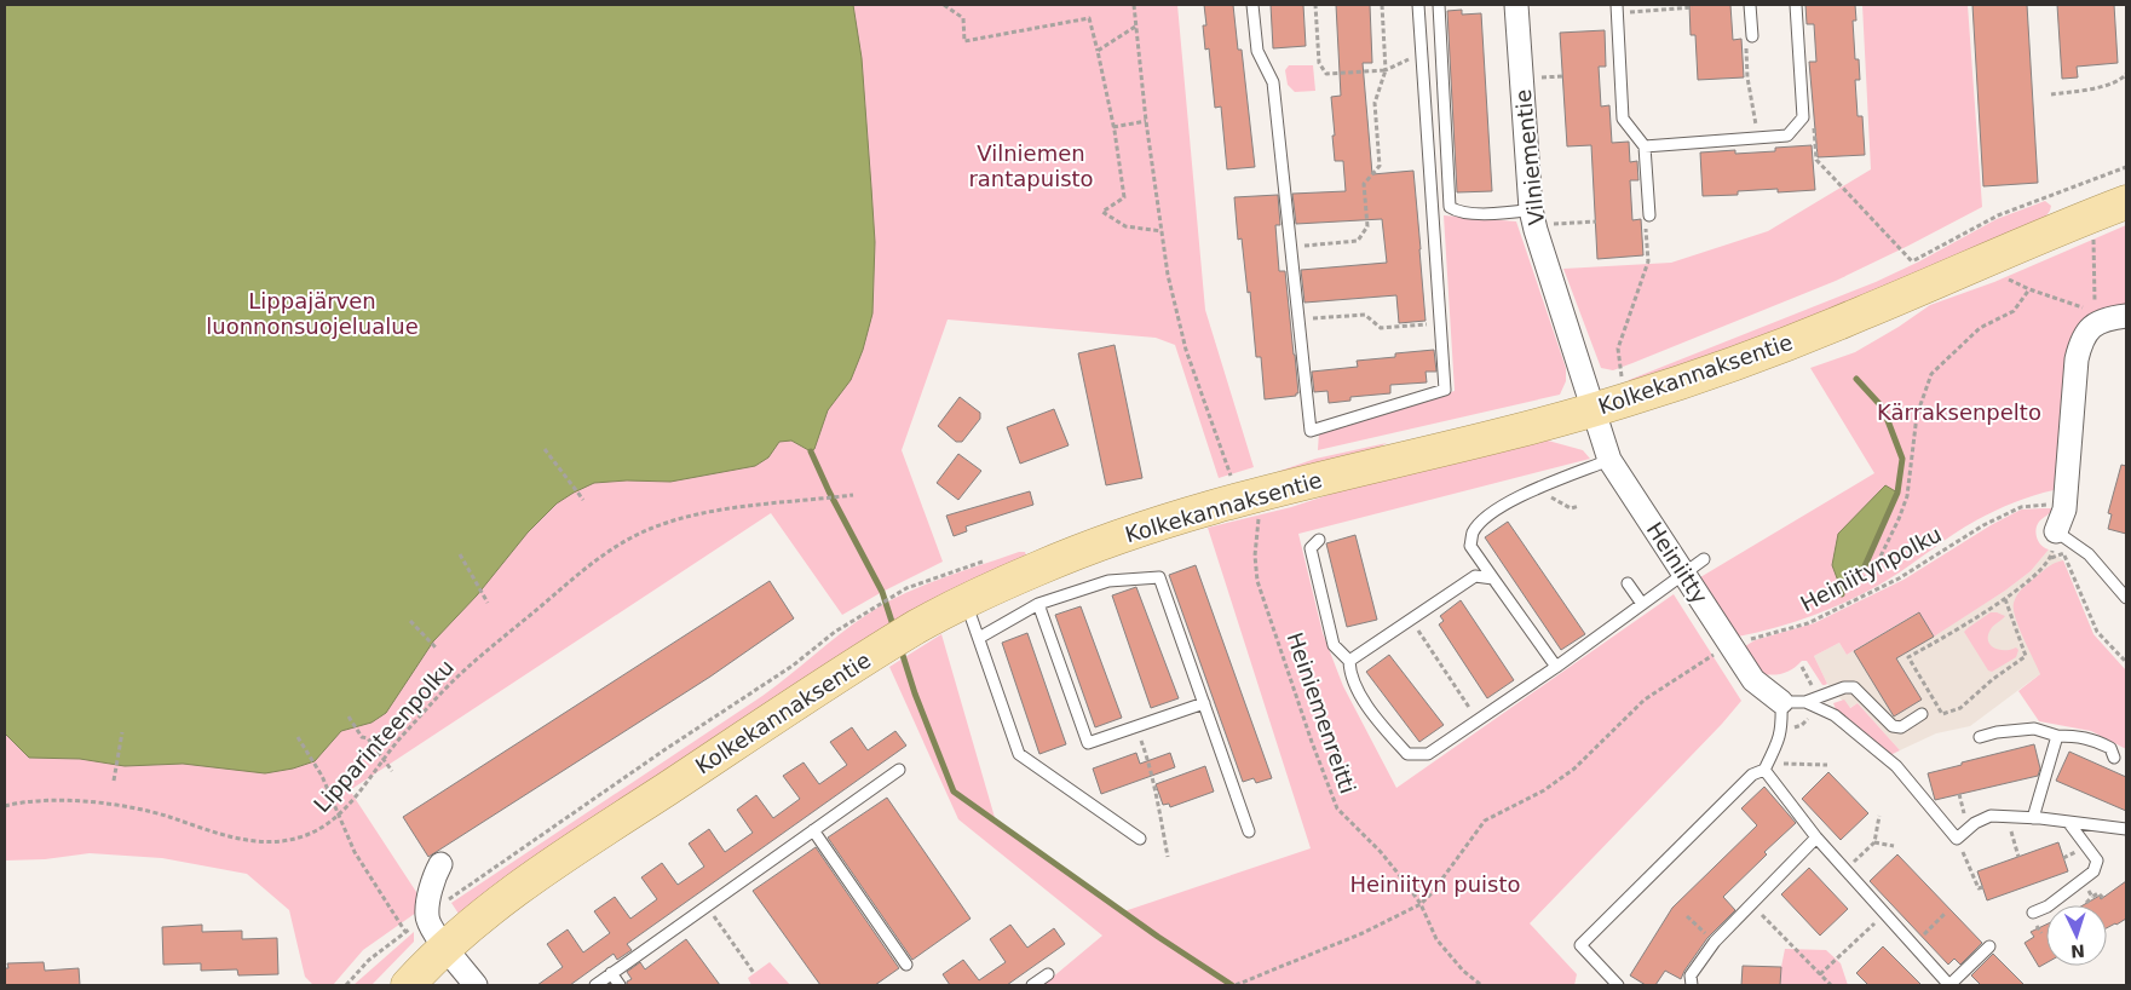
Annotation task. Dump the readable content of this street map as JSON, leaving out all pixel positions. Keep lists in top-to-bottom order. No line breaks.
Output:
{"streets":{"main road":["Kolkekannaksentie"],"street":["Vilniementie","Heiniitty"],"path":["Heiniitynpolku","Heiniemenreitti","Lipparinteenpolku"]},"crossings":[["Vilniementie","Kolkekannaksentie"],["Vilniementie","Heiniitty"],["Kolkekannaksentie","Heiniitty"],["Kolkekannaksentie","Heiniemenreitti"],["Heiniitty","Heiniitynpolku"],["Heiniitynpolku","Heiniemenreitti"]],"parks":["Vilniemen rantapuisto","Lippajärven luonnonsuojelualue","Kärraksenpelto","Heiniityn puisto"],"north":"bottom"}
